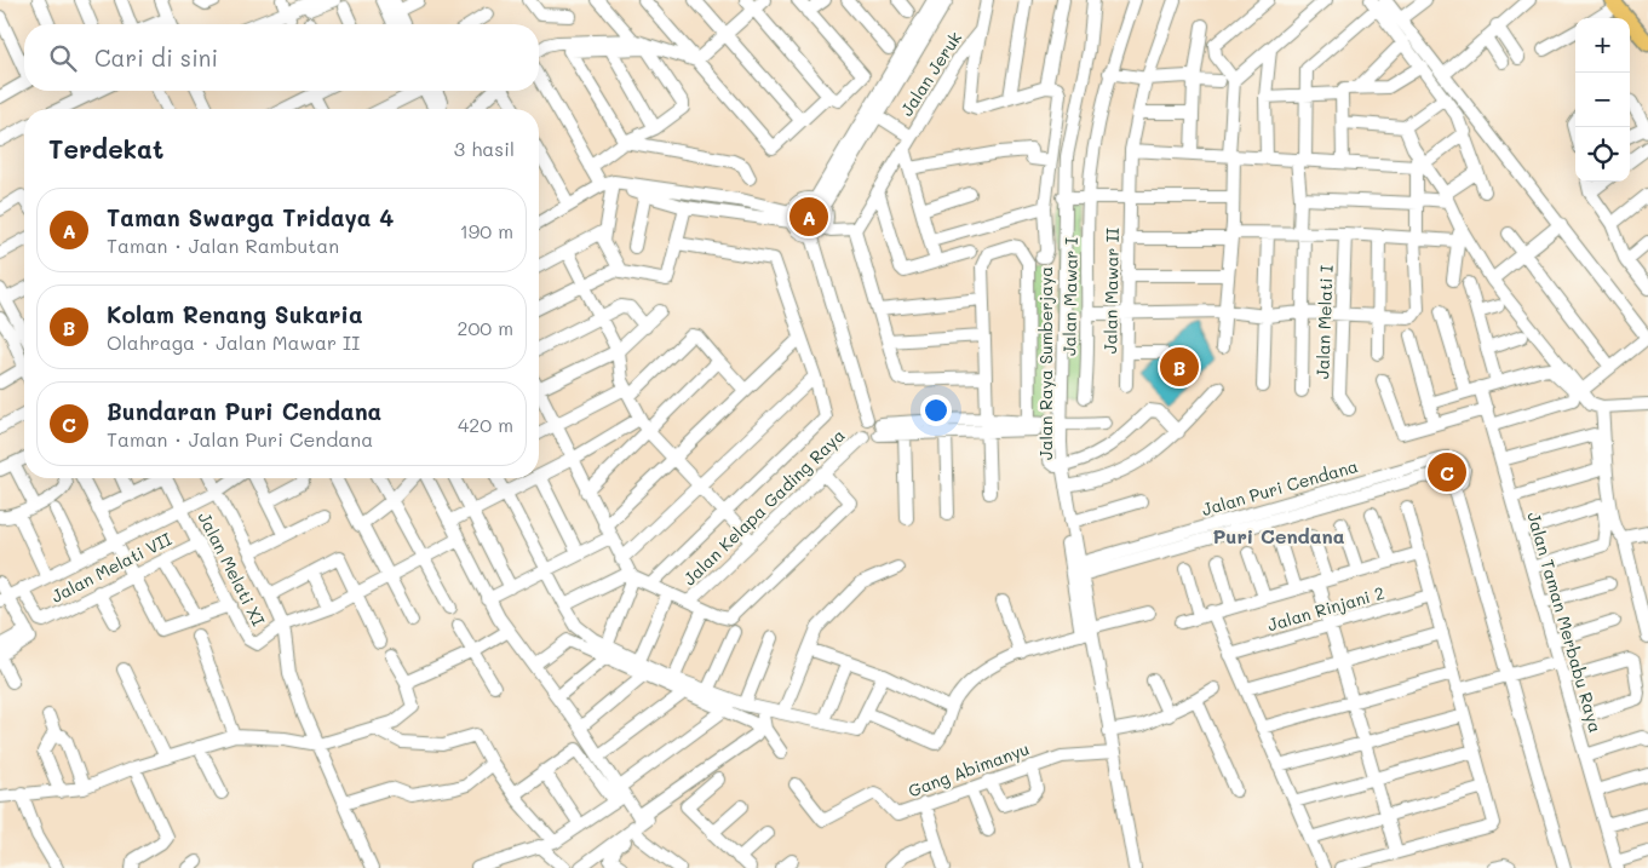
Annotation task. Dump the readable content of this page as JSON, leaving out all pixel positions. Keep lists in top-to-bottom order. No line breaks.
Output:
{"streets":{"street":["Jalan Jeruk","Jalan Mawar II","Jalan Mawar I","Jalan Melati I","Jalan Raya Sumberjaya","Jalan Puri Cendana","Jalan Kelapa Gading Raya","Jalan Melati VII","Jalan Melati XI","Jalan Rinjani 2","Jalan Taman Merbabu Raya","Gang Abimanyu"]},"crossings":[["Jalan Raya Sumberjaya","Jalan Puri Cendana"],["Jalan Raya Sumberjaya","Gang Abimanyu"],["Jalan Melati VII","Jalan Melati XI"]],"districts":["Puri Cendana"],"page":{"map_buttons":["+","−"],"search":"Cari di sini","heading":["Terdekat","3 hasil"],"list":[{"mark":"A","name":"Taman Swarga Tridaya 4","note":"Taman · Jalan Rambutan","value":"190 m"},{"mark":"B","name":"Kolam Renang Sukaria","note":"Olahraga · Jalan Mawar II","value":"200 m"},{"mark":"C","name":"Bundaran Puri Cendana","note":"Taman · Jalan Puri Cendana","value":"420 m"}],"pins":["A","B","C"]}}
